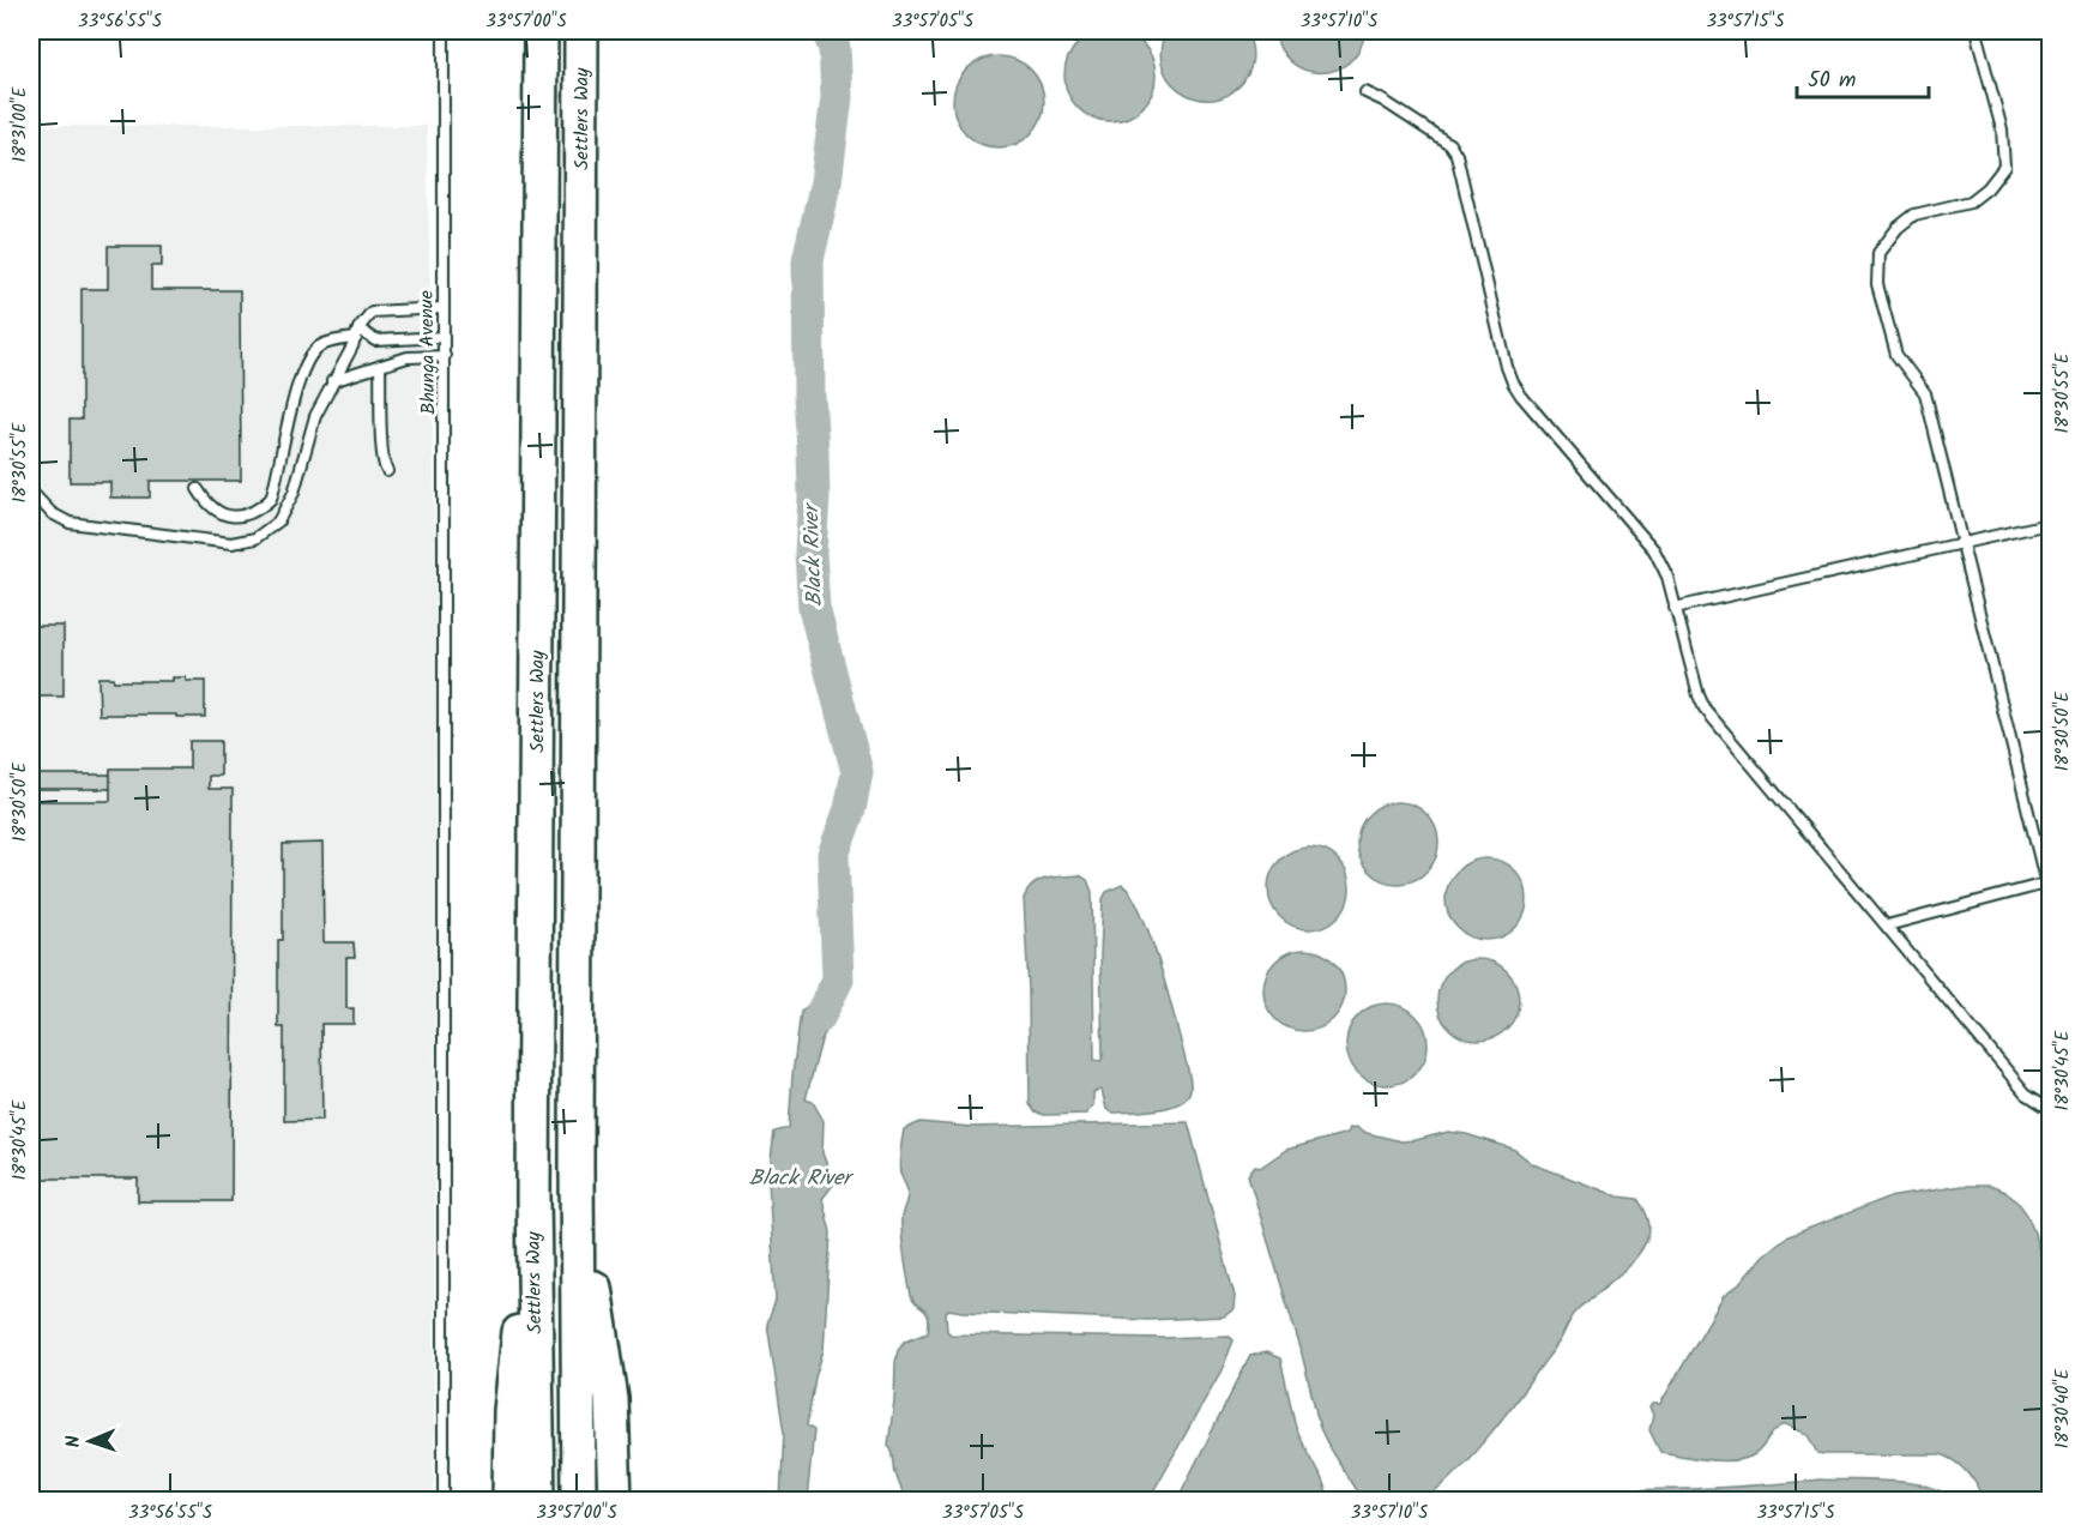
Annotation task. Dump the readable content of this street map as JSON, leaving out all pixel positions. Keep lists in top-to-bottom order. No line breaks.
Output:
{"streets":{"highway":["Settlers Way"],"lane":["Bhunga Avenue"]},"water":["Black River"],"scale_bar":"50 m","north":"left","coordinates":["33°56'55\"S","33°57'00\"S","33°57'05\"S","33°57'10\"S","33°57'15\"S","18°31'00\"E","18°30'55\"E","18°30'50\"E","18°30'45\"E","18°30'40\"E"]}
